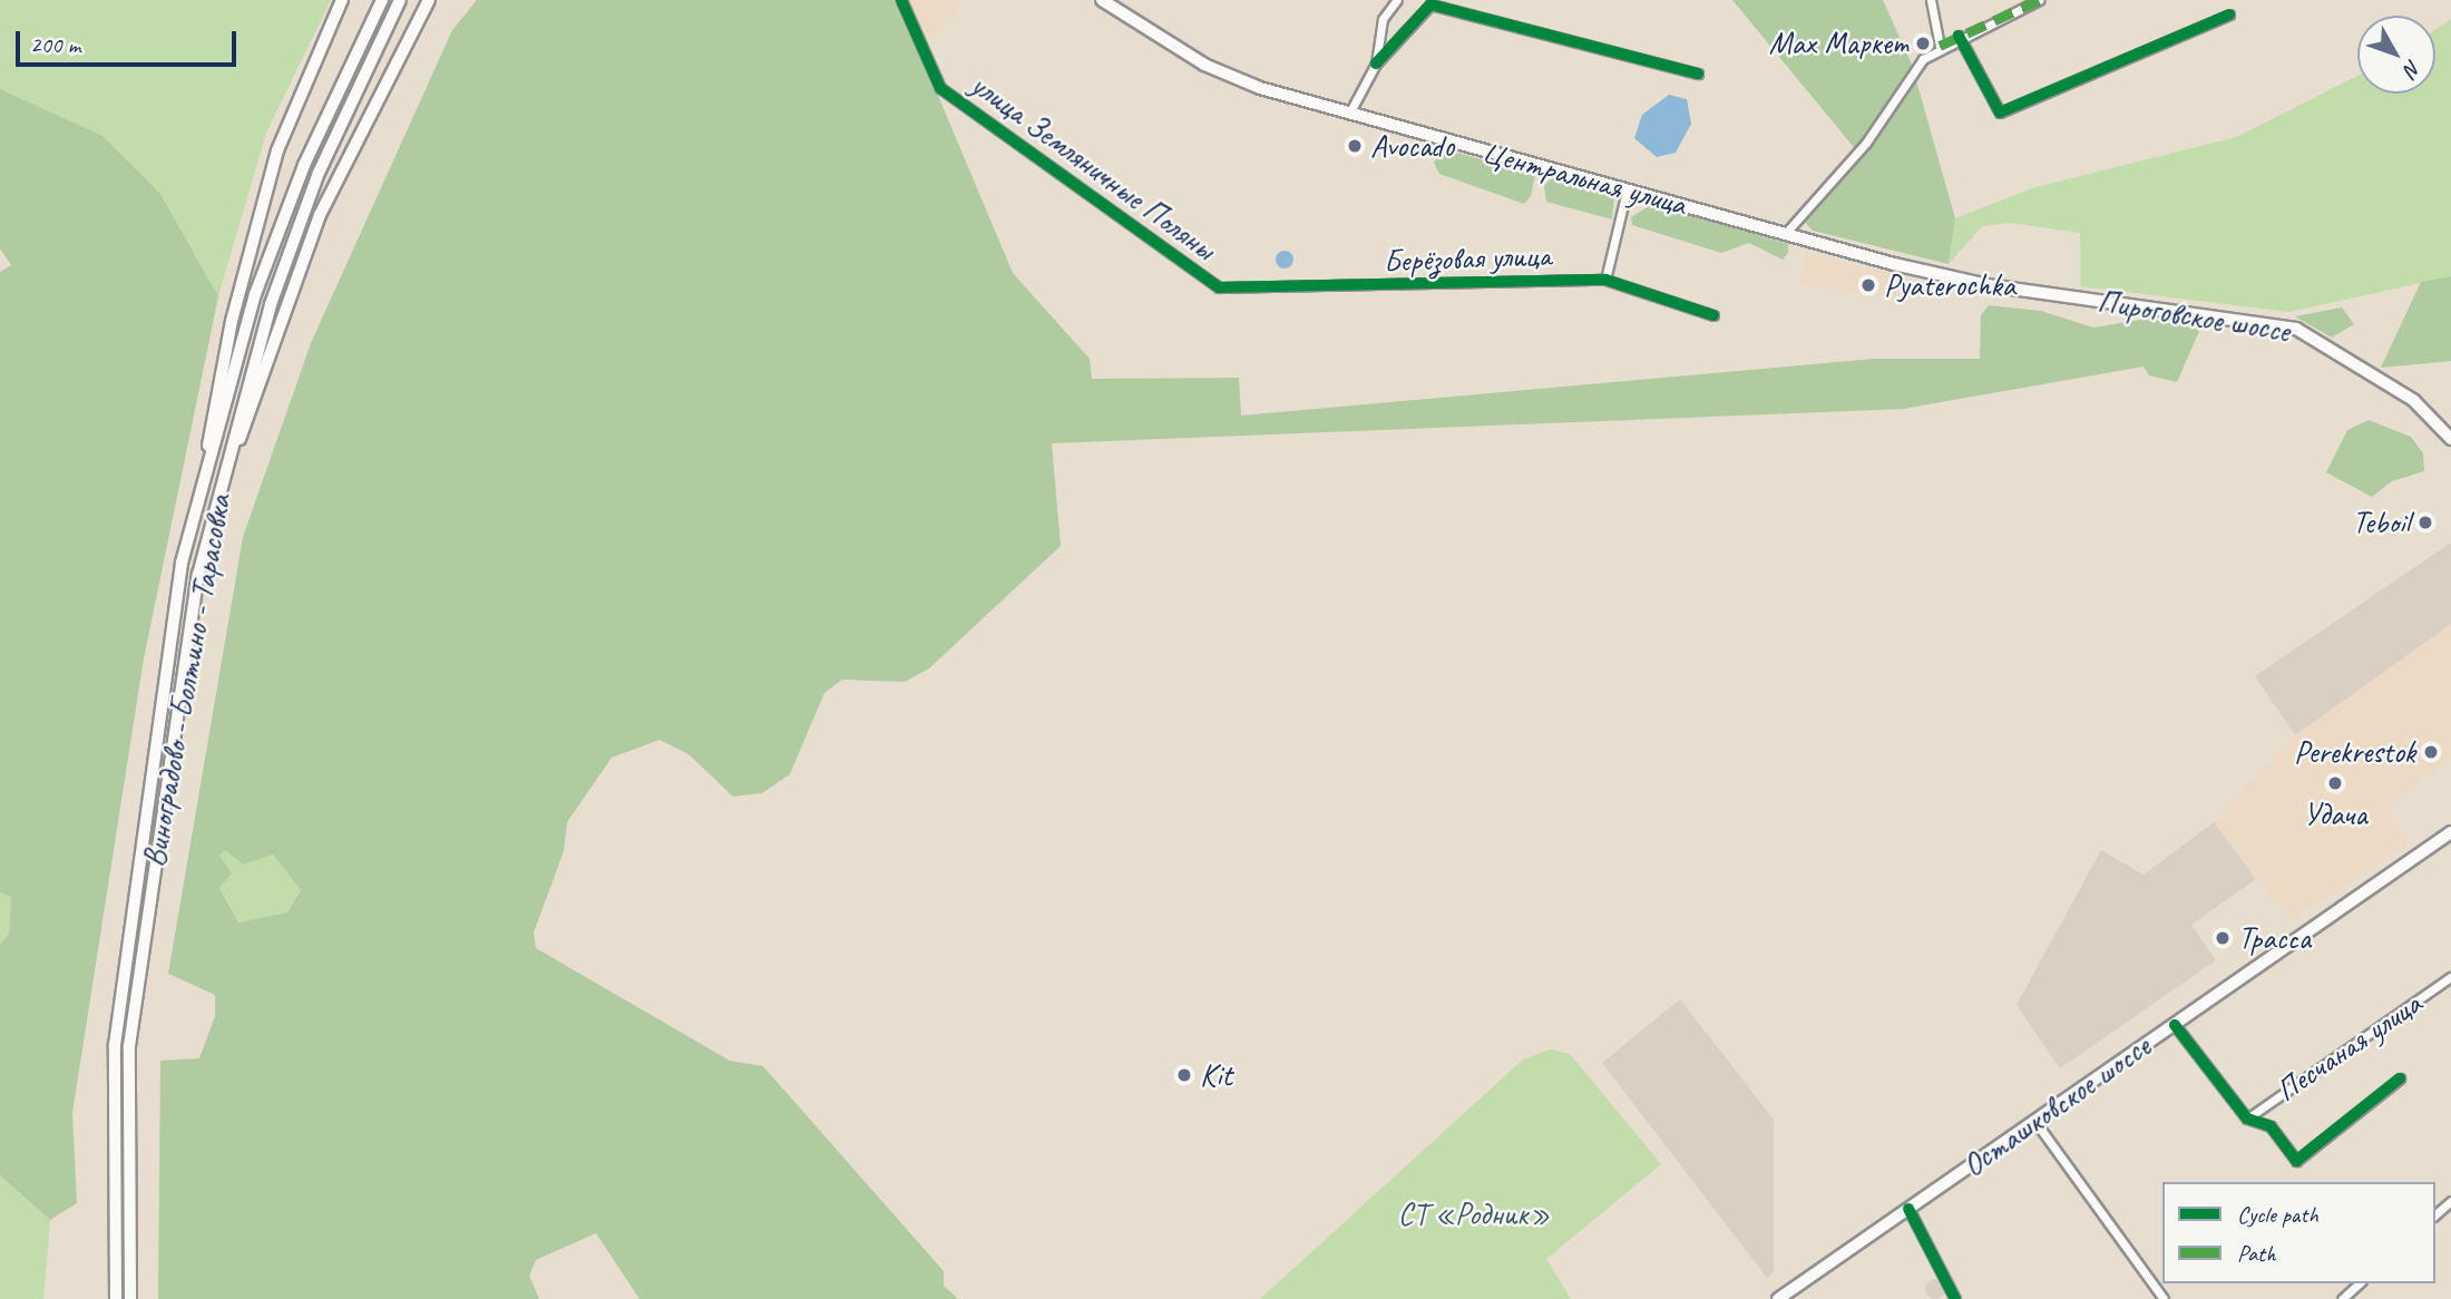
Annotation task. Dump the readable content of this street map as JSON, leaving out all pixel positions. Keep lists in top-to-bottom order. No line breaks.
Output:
{"streets":{"main road":["Центральная улица","Пироговское шоссе","Виноградово - Болтино - Тарасовка","Осташковское шоссе"],"street":["улица Земляничные Поляны","Берёзовая улица","Песчаная улица"]},"crossings":[["улица Земляничные Поляны","Берёзовая улица"],["Центральная улица","Пироговское шоссе"]],"parks":["СТ «Родник»"],"places":["Мах Маркет","Avocado","Pyaterochka","Teboil","Perekrestok","Удача","Трасса","Kit"],"legend":["Cycle path","Path"],"scale_bar":"200 m","north":"bottom right"}
